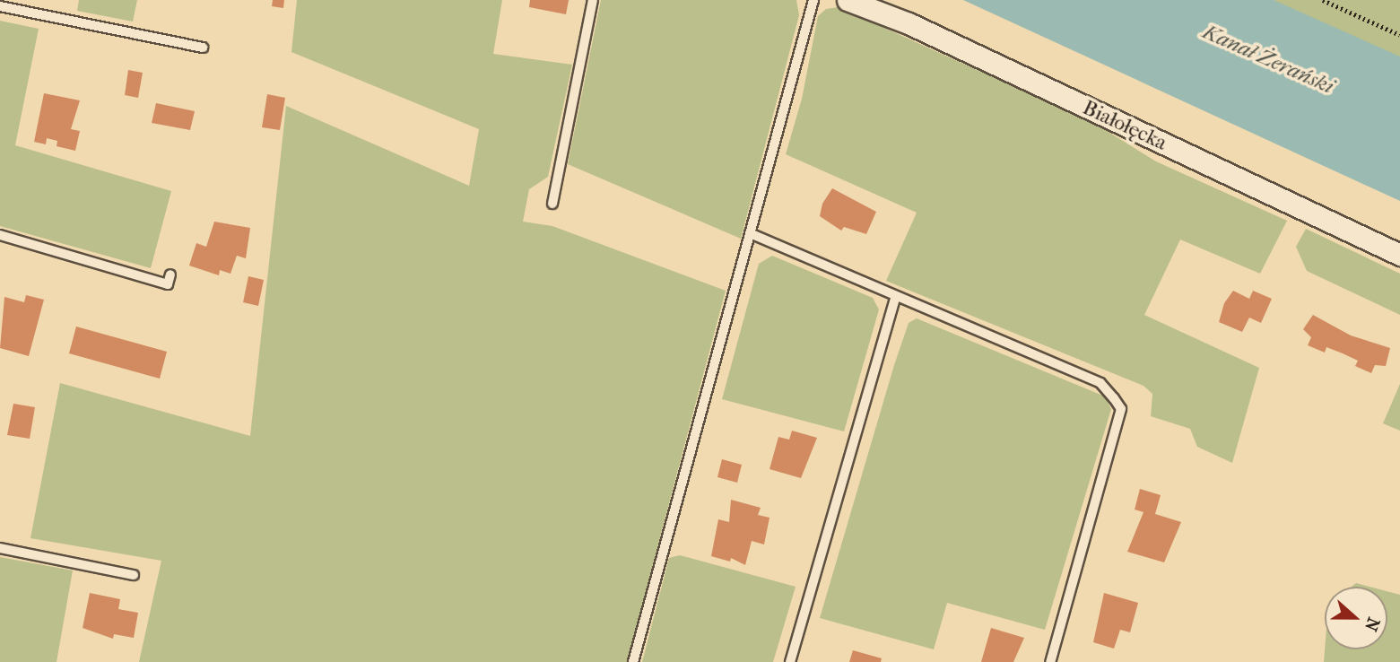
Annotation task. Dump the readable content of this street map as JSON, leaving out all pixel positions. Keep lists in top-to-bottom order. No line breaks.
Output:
{"streets":{"street":["Białołęcka"]},"water":["Kanał Żerański"],"north":"right"}
